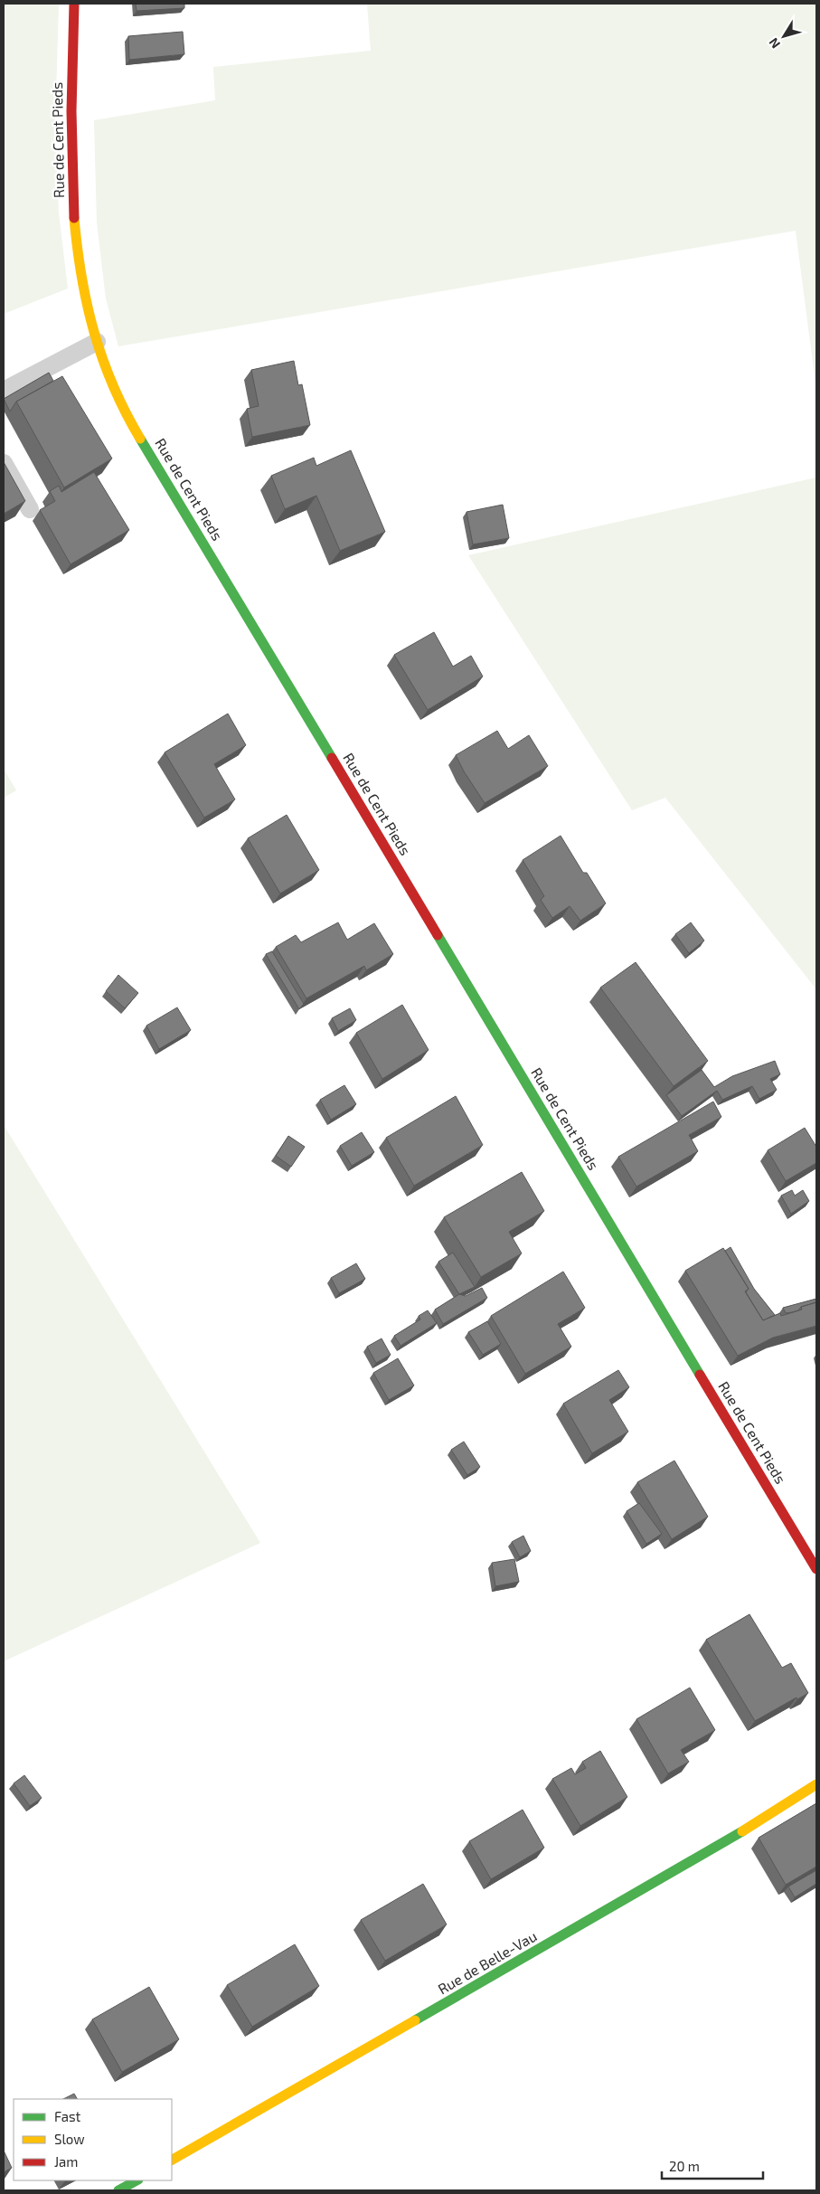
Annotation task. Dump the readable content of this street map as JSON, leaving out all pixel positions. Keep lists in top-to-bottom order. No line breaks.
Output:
{"streets":{"street":["Rue de Cent Pieds","Rue de Belle-Vau"]},"legend":["Fast","Slow","Jam"],"scale_bar":"20 m","north":"bottom left"}
